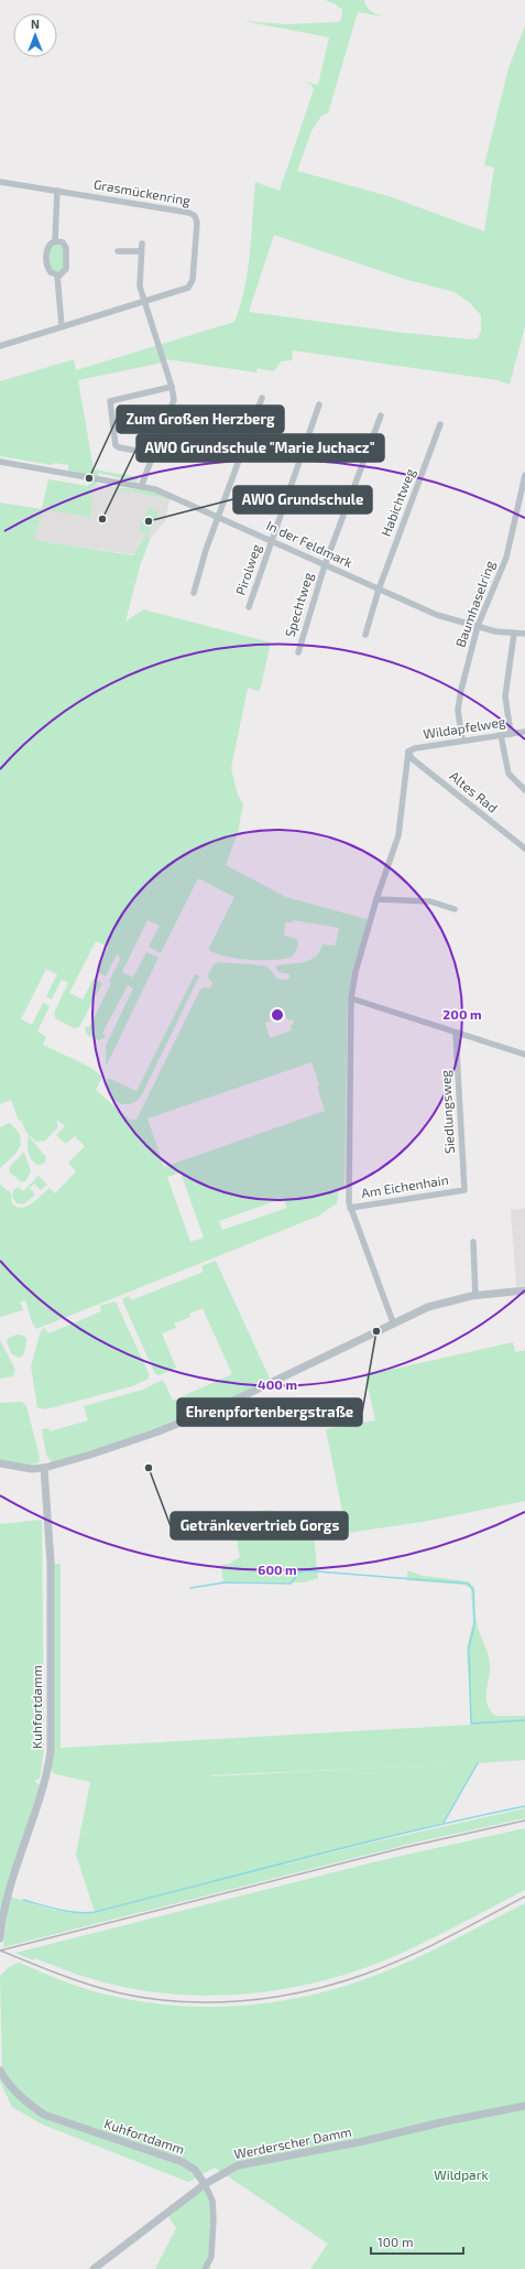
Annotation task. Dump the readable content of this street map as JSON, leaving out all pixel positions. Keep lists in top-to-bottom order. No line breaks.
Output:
{"streets":{"street":["Grasmückenring","Habichtweg","In der Feldmark","Pirolweg","Baumhaselring","Spechtweg","Wildapfelweg","Altes Rad","Siedlungsweg","Am Eichenhain","Kuhfortdamm","Werderscher Damm"]},"crossings":[["Habichtweg","In der Feldmark"],["In der Feldmark","Pirolweg"],["In der Feldmark","Baumhaselring"],["In der Feldmark","Spechtweg"],["Baumhaselring","Wildapfelweg"],["Wildapfelweg","Altes Rad"],["Siedlungsweg","Am Eichenhain"],["Kuhfortdamm","Werderscher Damm"]],"parks":["Wildpark"],"places":["Zum Großen Herzberg","AWO Grundschule \"Marie Juchacz\"","AWO Grundschule","Ehrenpfortenbergstraße","Getränkevertrieb Gorgs"],"scale_bar":"100 m","north":"top","rings":["200 m","400 m","600 m"]}
